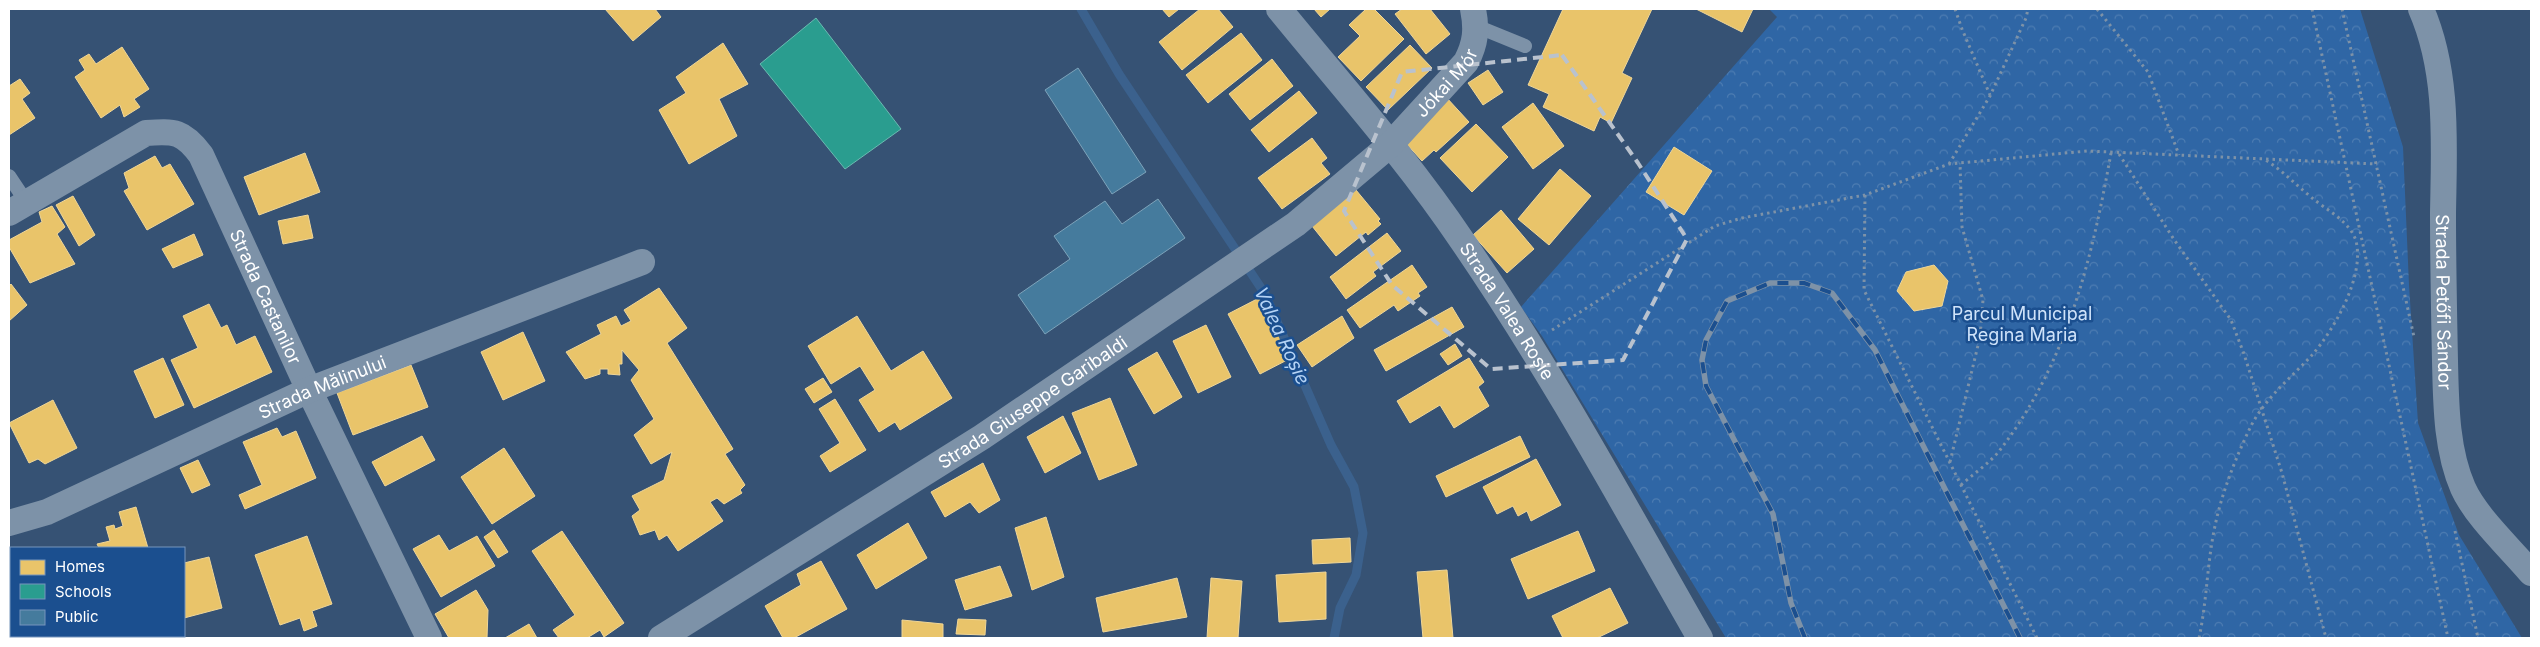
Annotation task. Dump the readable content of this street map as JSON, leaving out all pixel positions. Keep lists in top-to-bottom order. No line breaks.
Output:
{"streets":{"street":["Jókai Mór","Strada Castanilor","Strada Petőfi Sándor","Strada Valea Roșie","Strada Mălinului","Strada Giuseppe Garibaldi"]},"crossings":[["Jókai Mór","Strada Valea Roșie"],["Jókai Mór","Strada Giuseppe Garibaldi"],["Strada Castanilor","Strada Mălinului"],["Strada Valea Roșie","Strada Giuseppe Garibaldi"]],"water":["Valea Roșie"],"parks":["Parcul Municipal Regina Maria"],"legend":["Homes","Schools","Public"]}
